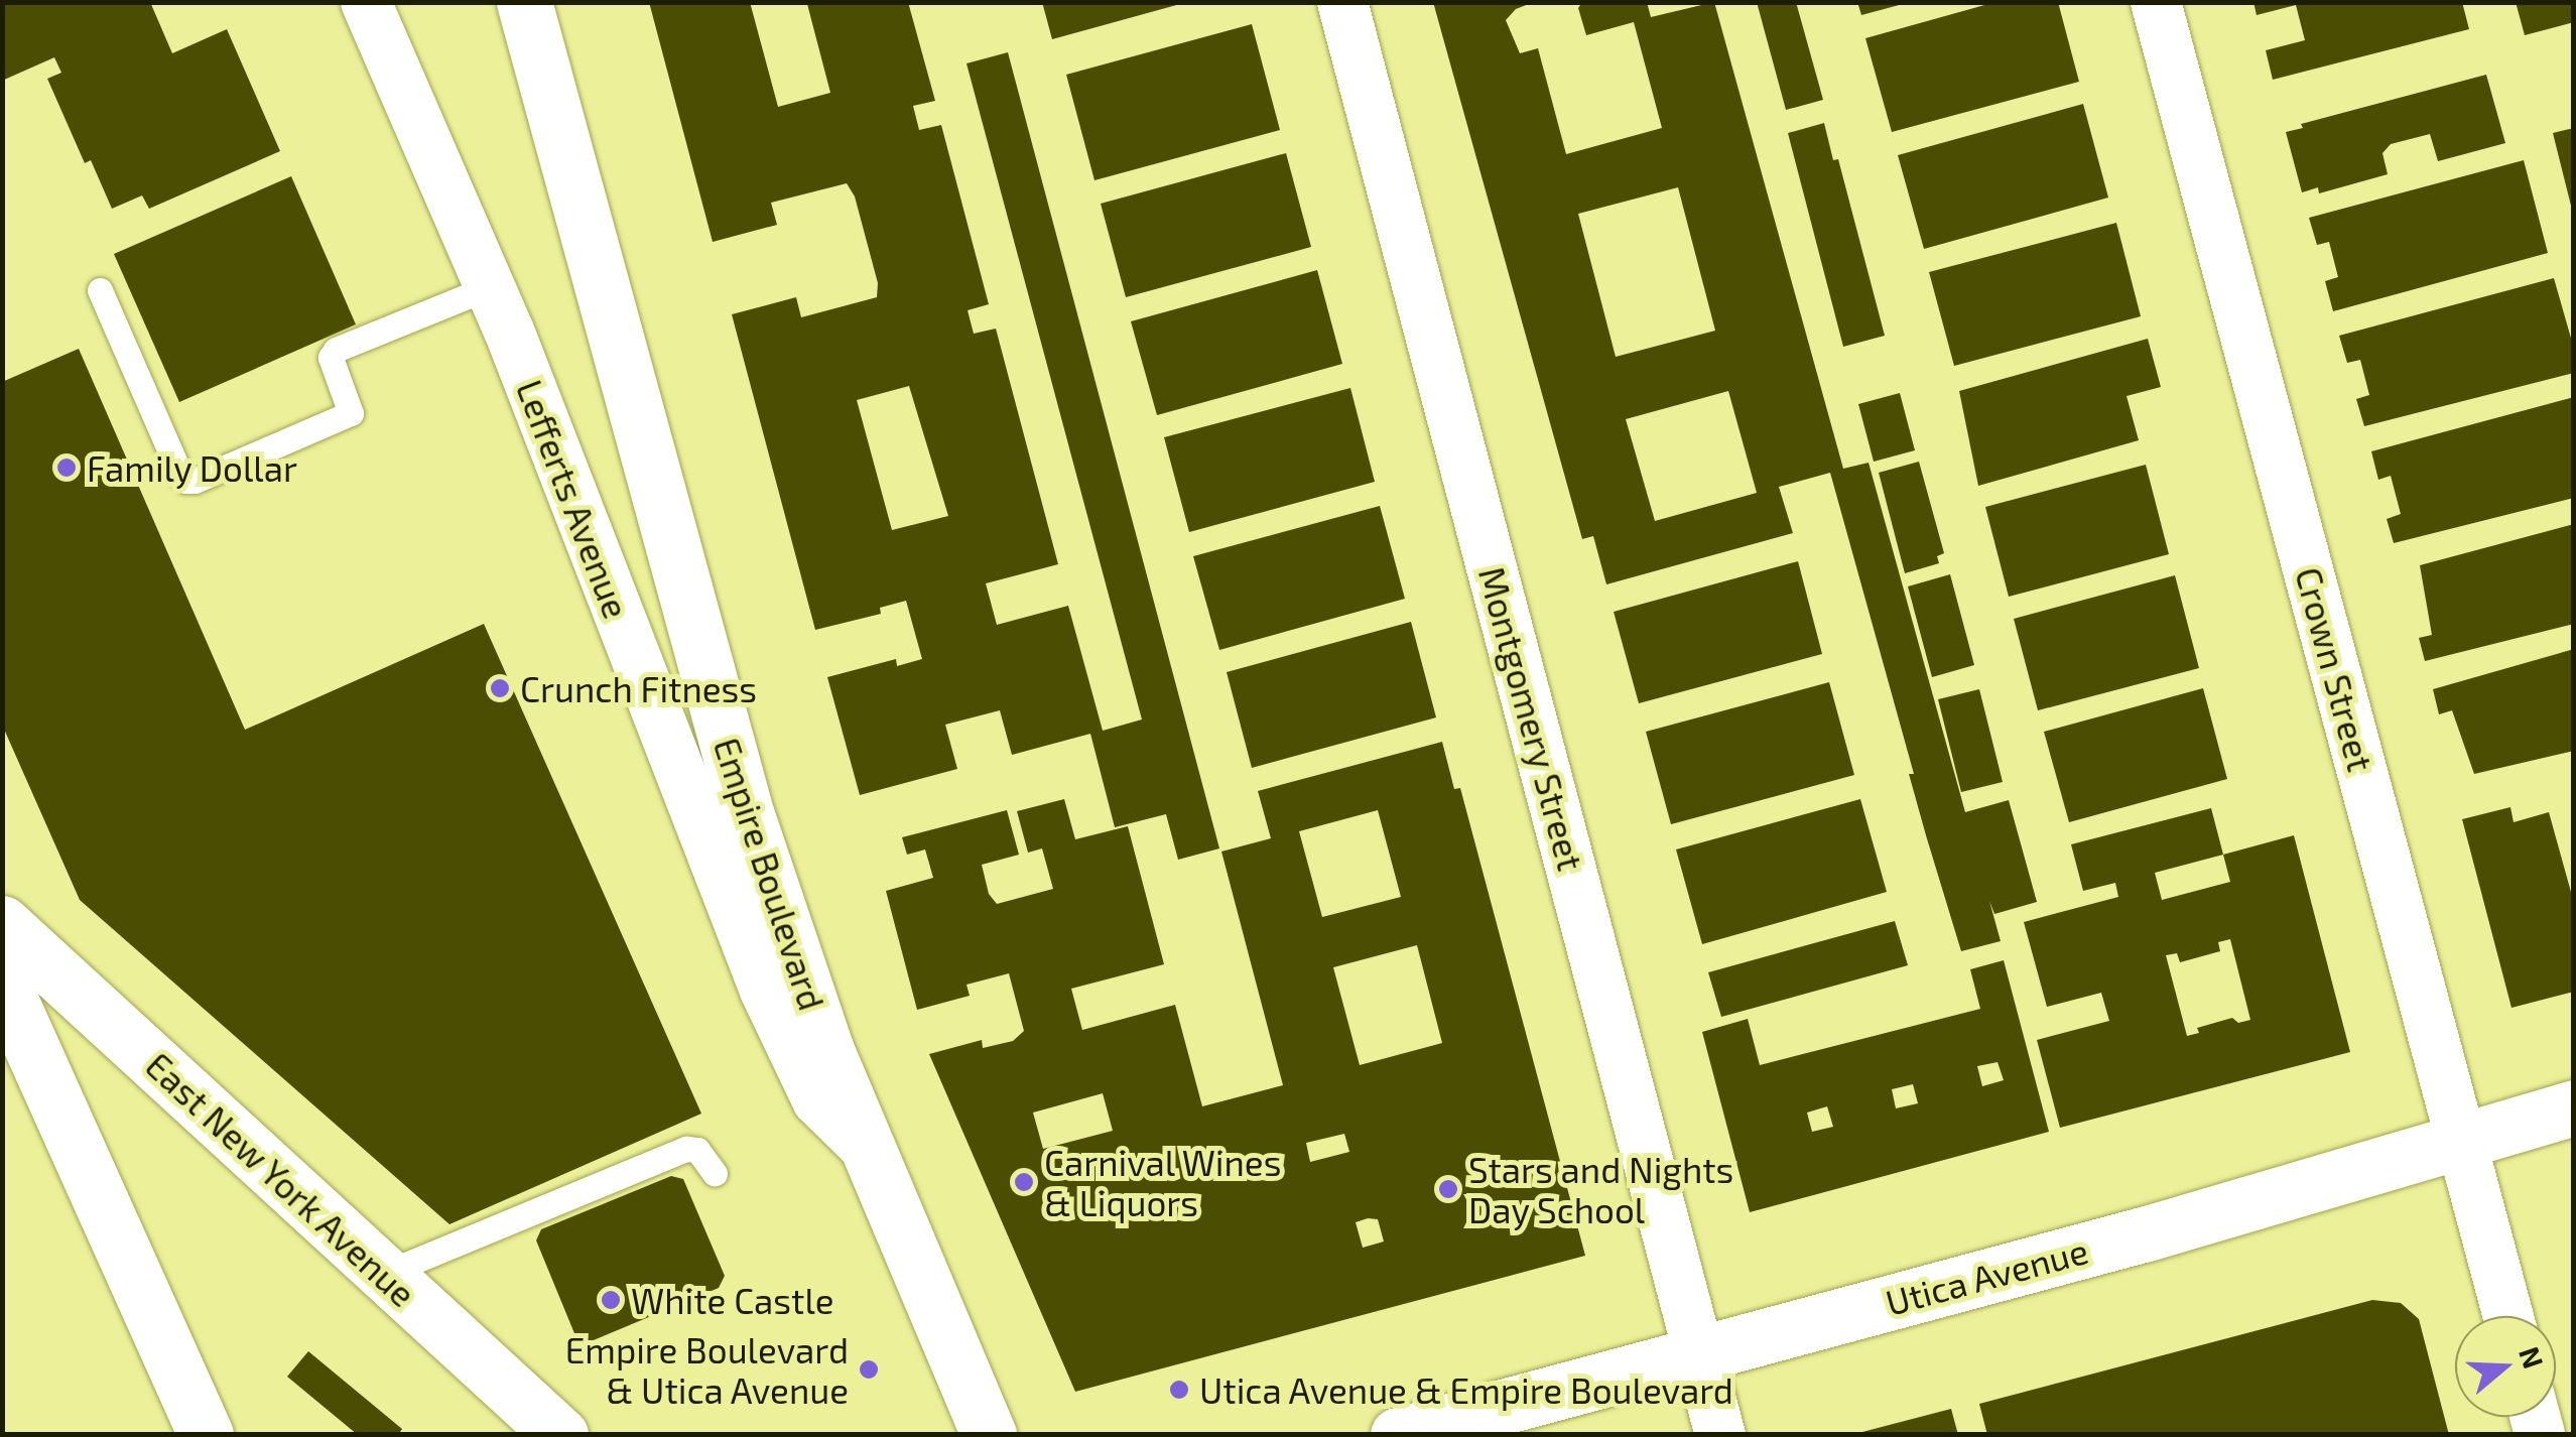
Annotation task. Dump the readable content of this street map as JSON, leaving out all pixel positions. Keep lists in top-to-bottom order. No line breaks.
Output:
{"streets":{"main road":["Empire Boulevard","East New York Avenue","Utica Avenue"],"street":["Lefferts Avenue","Crown Street","Montgomery Street"]},"crossings":[["Lefferts Avenue","Empire Boulevard"],["Crown Street","Utica Avenue"],["Montgomery Street","Utica Avenue"]],"places":["Family Dollar","Crunch Fitness","Carnival Wines & Liquors","Stars and Nights Day School","White Castle","Empire Boulevard & Utica Avenue","Utica Avenue & Empire Boulevard"],"north":"right"}
